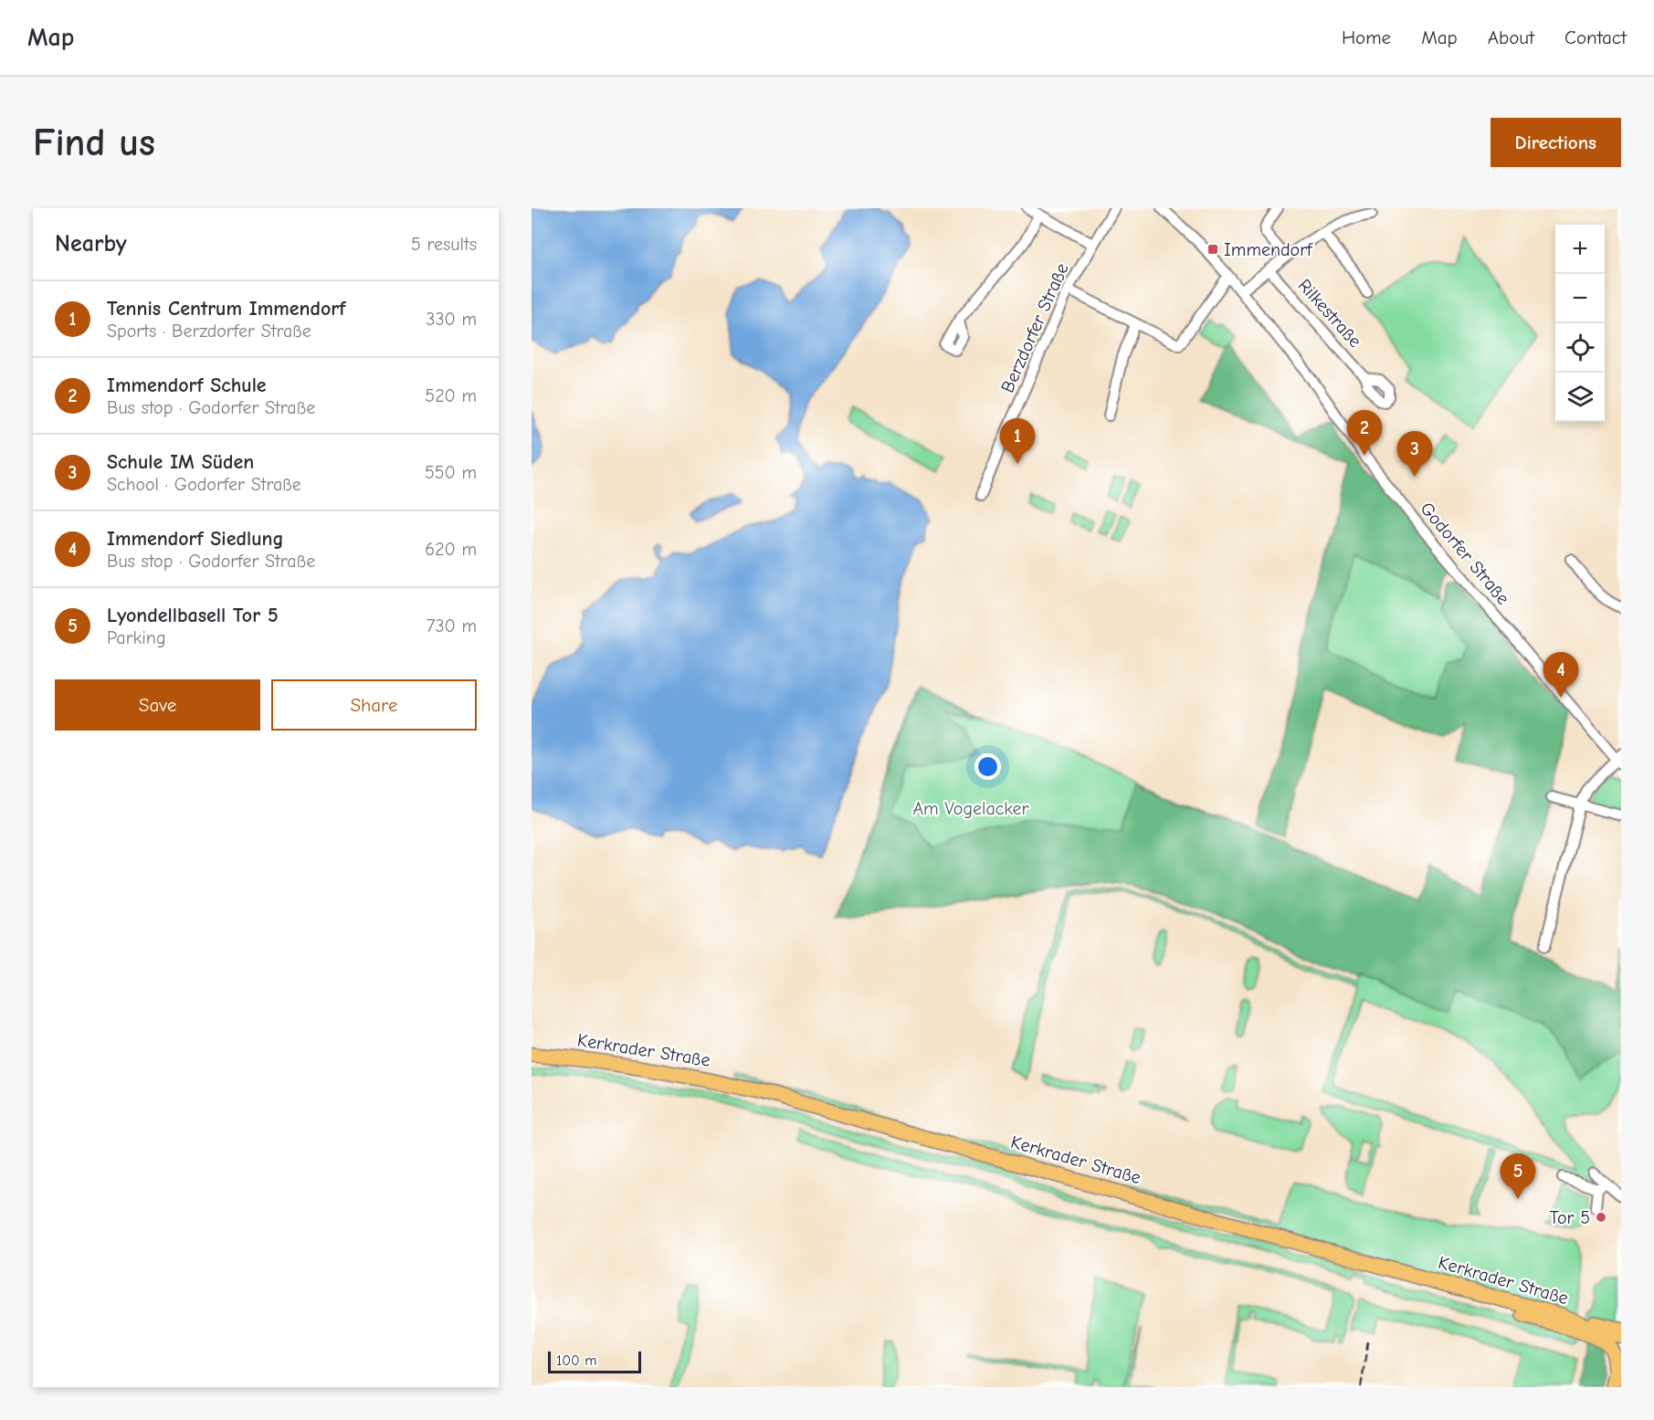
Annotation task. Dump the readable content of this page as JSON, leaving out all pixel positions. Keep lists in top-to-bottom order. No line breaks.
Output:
{"streets":{"highway":["Kerkrader Straße"],"street":["Rilkestraße","Berzdorfer Straße","Godorfer Straße"]},"parks":["Am Vogelacker"],"places":{"transit":["Immendorf"],"other":["Tor 5"]},"scale_bar":"100 m","page":{"header":"Map","nav":["Home","Map","About","Contact"],"buttons":["Directions",["Save","Share"]],"title":"Find us","heading":["Nearby","5 results"],"map_buttons":["+","−"],"list":[{"mark":"1","name":"Tennis Centrum Immendorf","note":"Sports · Berzdorfer Straße","value":"330 m"},{"mark":"2","name":"Immendorf Schule","note":"Bus stop · Godorfer Straße","value":"520 m"},{"mark":"3","name":"Schule IM Süden","note":"School · Godorfer Straße","value":"550 m"},{"mark":"4","name":"Immendorf Siedlung","note":"Bus stop · Godorfer Straße","value":"620 m"},{"mark":"5","name":"Lyondellbasell Tor 5","note":"Parking","value":"730 m"}],"pins":["2","1","3","4","5"],"scale":"100 m"}}
